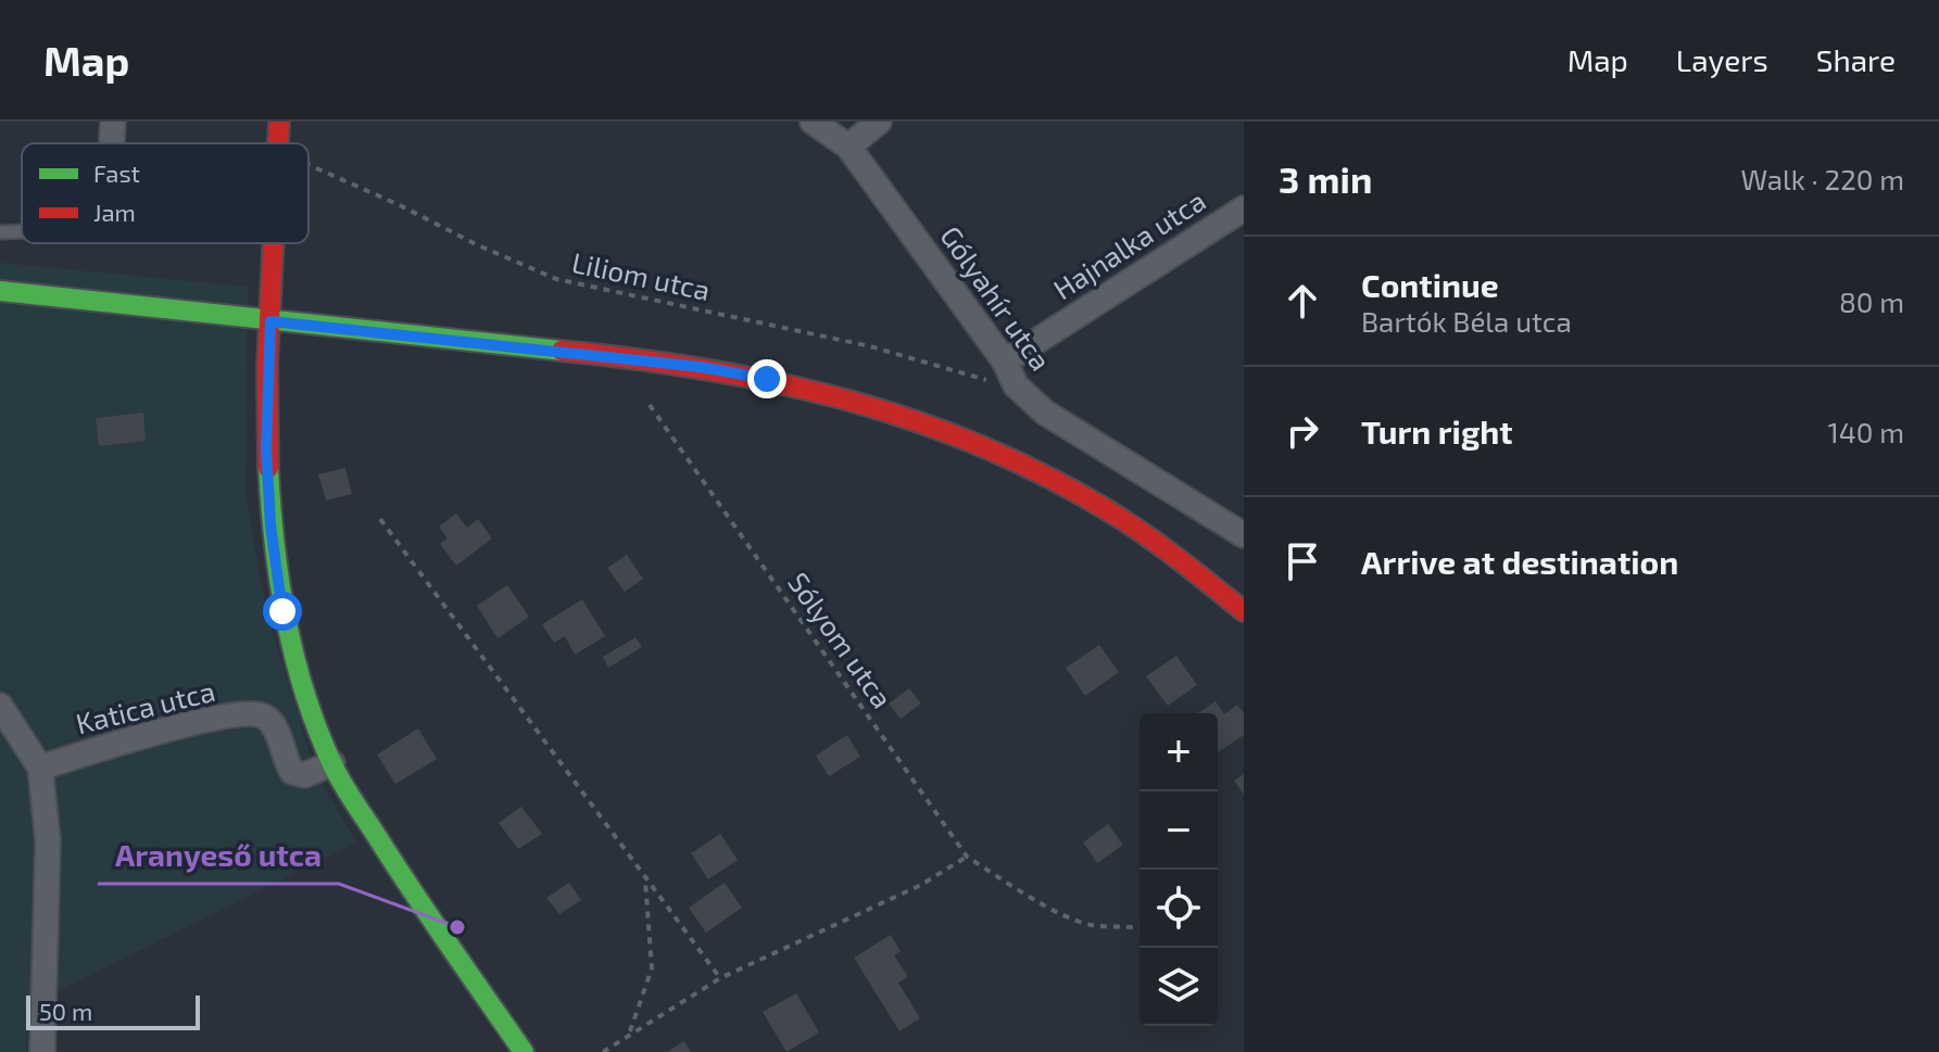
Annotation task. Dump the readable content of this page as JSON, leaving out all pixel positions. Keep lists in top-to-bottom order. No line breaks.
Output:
{"streets":{"street":["Hajnalka utca","Gólyahír utca","Katica utca"],"path":["Liliom utca","Sólyom utca"]},"crossings":[["Hajnalka utca","Gólyahír utca"],["Liliom utca","Gólyahír utca"]],"places":["Aranyeső utca"],"legend":["Fast","Jam"],"scale_bar":"50 m","page":{"header":"Map","nav":["Map","Layers","Share"],"heading":["3 min","Walk · 220 m"],"list":[["Continue","Bartók Béla utca","80 m"],["Turn right","140 m"],"Arrive at destination"],"map_buttons":["+","−"],"scale":"50 m"}}
